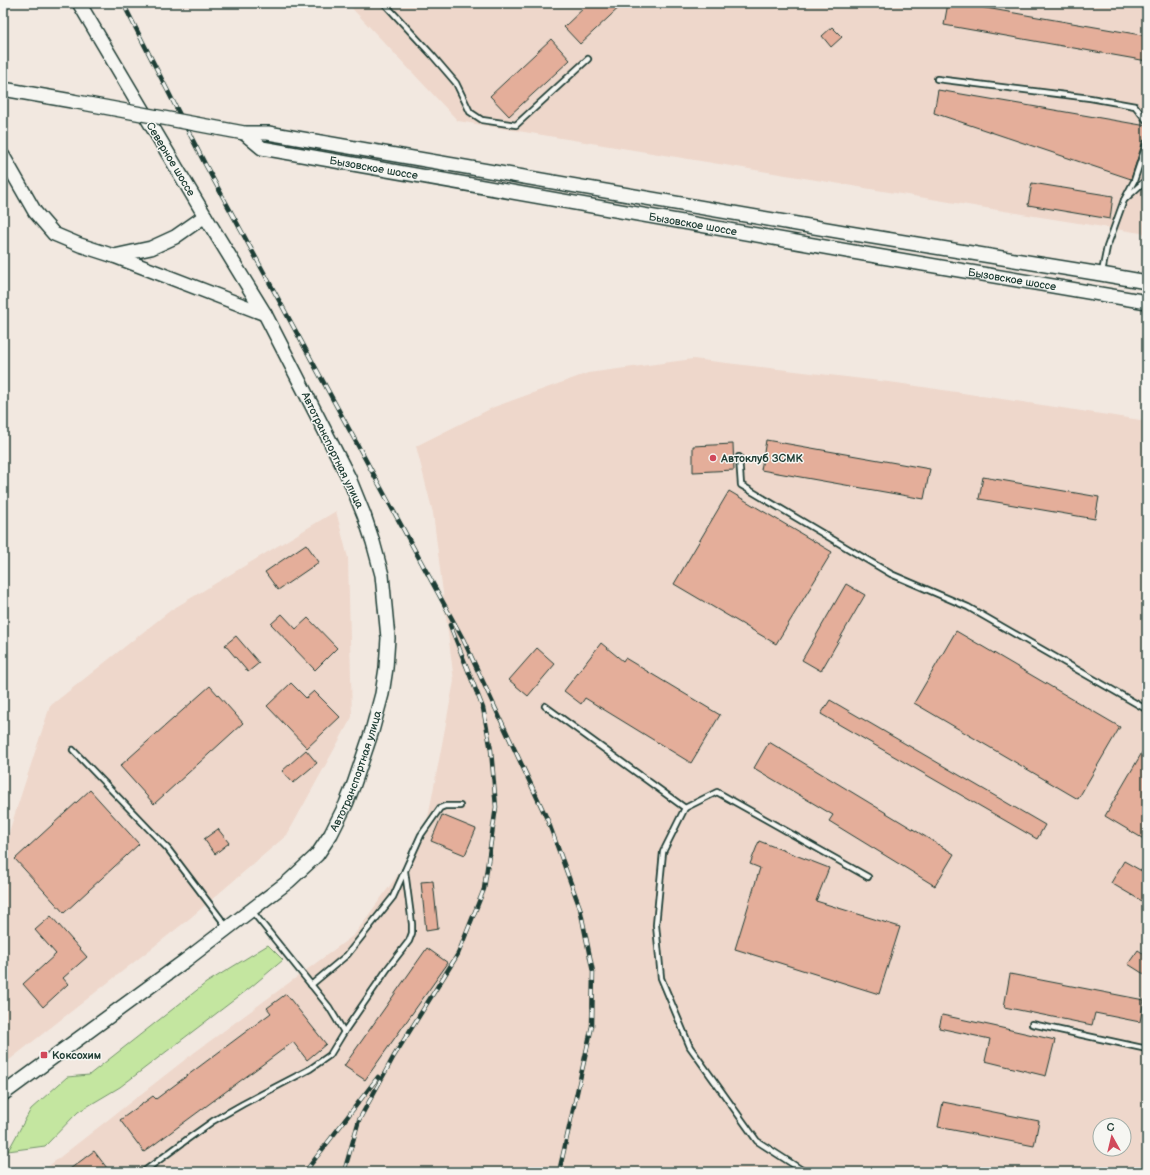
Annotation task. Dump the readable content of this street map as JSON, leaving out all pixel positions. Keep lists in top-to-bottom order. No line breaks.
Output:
{"streets":{"main road":["Северное шоссе","Бызовское шоссе","Автотранспортная улица"]},"crossings":[["Северное шоссе","Автотранспортная улица"]],"places":{"other":["Автоклуб ЗСМК"],"transit":["Коксохим"]},"north":"top"}
